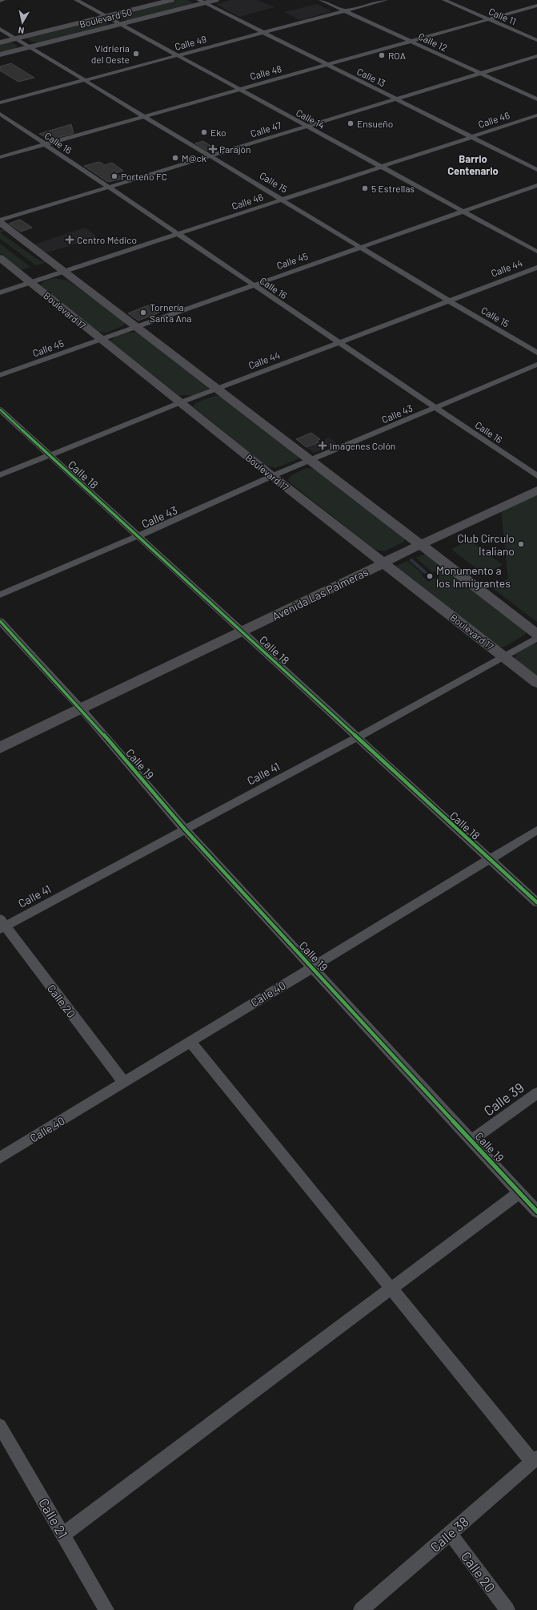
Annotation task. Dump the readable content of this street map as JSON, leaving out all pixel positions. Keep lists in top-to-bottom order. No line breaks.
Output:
{"streets":{"main road":["Boulevard 50","Boulevard 17","Avenida Las Palmeras"],"street":["Calle 11","Calle 12","Calle 49","Calle 48","Calle 13","Calle 14","Calle 46","Calle 47","Calle 16","Calle 15","Calle 45","Calle 44","Calle 43","Calle 18","Calle 19","Calle 41","Calle 40","Calle 20","Calle 39","Calle 21","Calle 38"]},"crossings":[["Calle 11","Calle 48"],["Boulevard 50","Calle 13"],["Boulevard 50","Calle 14"],["Boulevard 50","Calle 15"],["Calle 12","Calle 49"],["Calle 12","Calle 48"],["Calle 12","Calle 47"],["Calle 49","Calle 13"],["Calle 49","Calle 14"],["Calle 49","Calle 15"],["Calle 48","Calle 13"],["Calle 48","Calle 14"],["Calle 48","Calle 16"],["Calle 48","Calle 15"],["Calle 13","Calle 46"],["Calle 13","Calle 47"],["Calle 14","Calle 46"],["Calle 14","Calle 47"],["Calle 14","Calle 45"],["Calle 46","Calle 16"],["Calle 46","Calle 15"],["Calle 46","Boulevard 17"],["Calle 47","Calle 16"],["Calle 47","Calle 15"],["Calle 16","Calle 45"],["Calle 16","Calle 44"],["Calle 16","Calle 43"],["Calle 15","Calle 45"],["Calle 15","Calle 44"],["Calle 45","Boulevard 17"],["Calle 44","Boulevard 17"],["Calle 44","Calle 18"],["Boulevard 17","Calle 43"],["Boulevard 17","Avenida Las Palmeras"],["Boulevard 17","Calle 41"],["Calle 43","Calle 18"],["Calle 18","Avenida Las Palmeras"],["Calle 18","Calle 41"],["Calle 18","Calle 40"],["Avenida Las Palmeras","Calle 19"],["Calle 19","Calle 41"],["Calle 19","Calle 40"],["Calle 19","Calle 39"],["Calle 41","Calle 20"],["Calle 40","Calle 20"],["Calle 20","Calle 38"]],"districts":["Barrio Centenario"],"places":{"other":["Vidriería del Oeste","ROA","Ensueño","Eko","M@ck","Porteño FC","5 Estrellas","Tornería Santa Ana","Club Círculo Italiano","Monumento a los Inmigrantes"],"health":["Parajón","Centro Médico","Imágenes Colón"]},"north":"bottom"}
